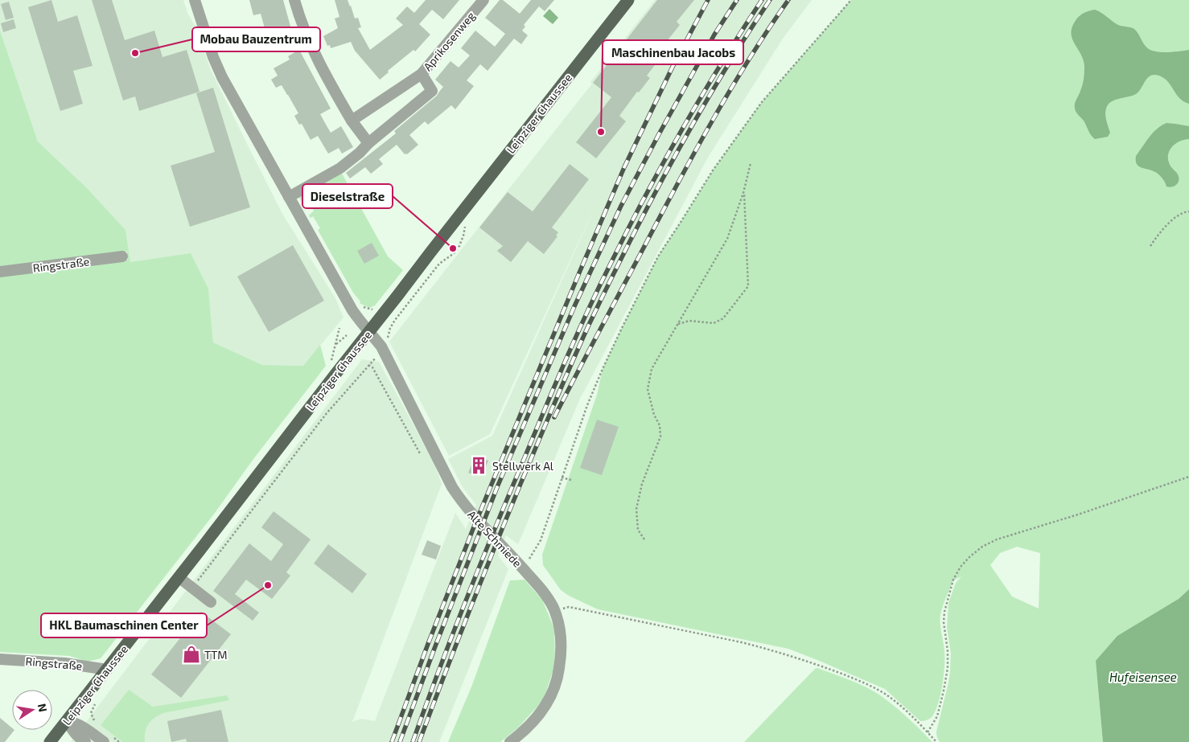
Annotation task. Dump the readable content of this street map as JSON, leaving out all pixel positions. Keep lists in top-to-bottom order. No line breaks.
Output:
{"streets":{"main road":["Leipziger Chaussee"],"street":["Aprikosenweg","Ringstraße","Alte Schmiede"]},"crossings":[["Leipziger Chaussee","Ringstraße"],["Leipziger Chaussee","Alte Schmiede"]],"water":["Hufeisensee"],"places":{"other":["Mobau Bauzentrum","Maschinenbau Jacobs","Dieselstraße","HKL Baumaschinen Center"],"building":["Stellwerk Al"],"shop":["TTM"]},"north":"right"}
